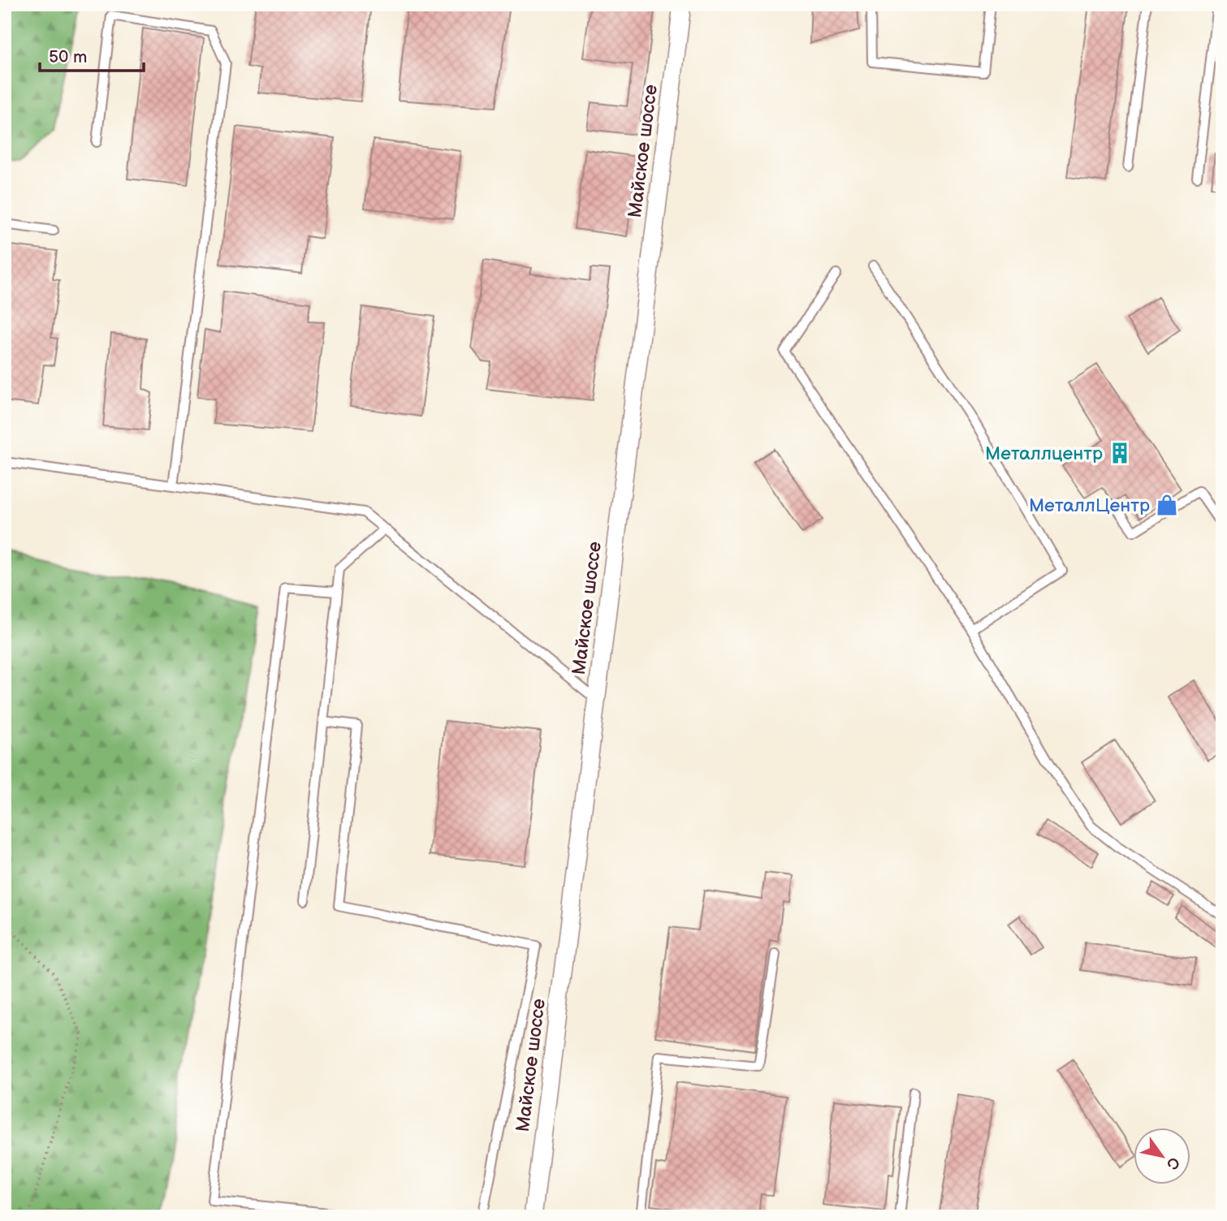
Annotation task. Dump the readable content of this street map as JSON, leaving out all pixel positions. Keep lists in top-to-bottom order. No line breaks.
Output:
{"streets":{"street":["Майское шоссе"]},"places":{"building":["Металлцентр"],"shop":["МеталлЦентр"]},"scale_bar":"50 m","north":"bottom right"}
